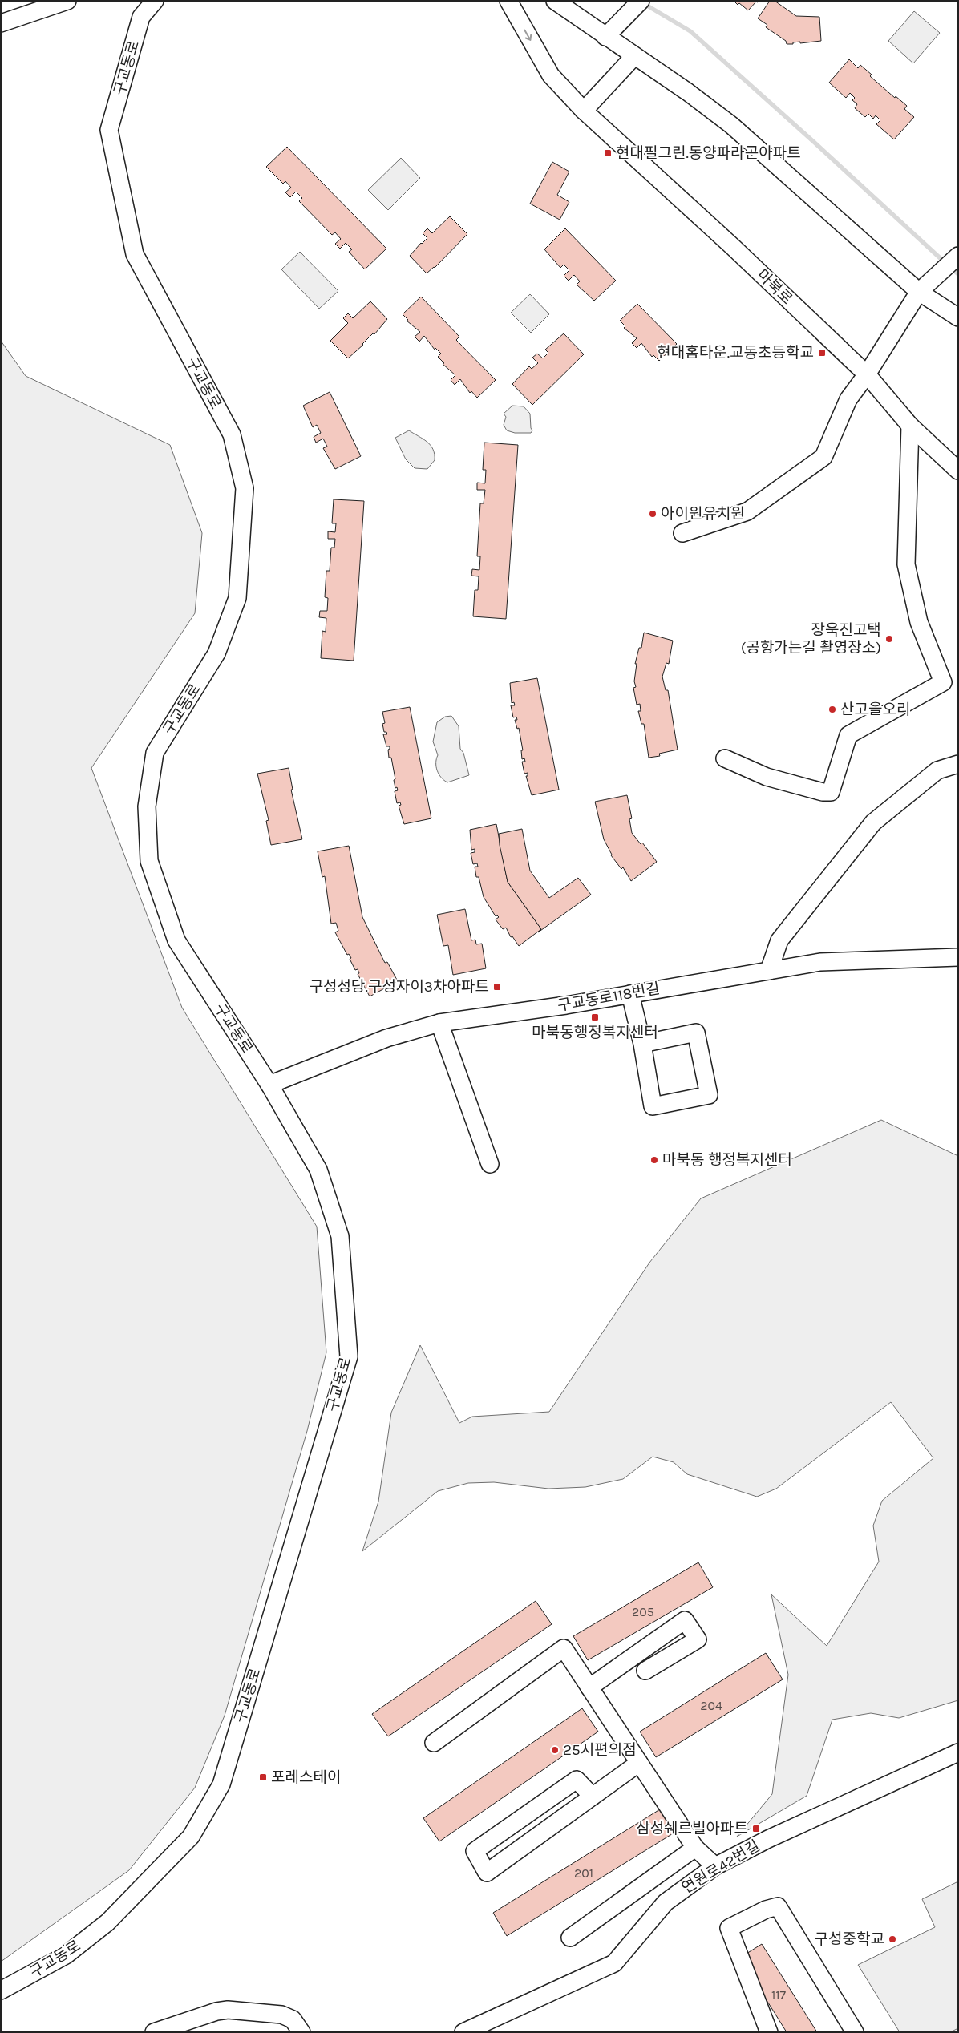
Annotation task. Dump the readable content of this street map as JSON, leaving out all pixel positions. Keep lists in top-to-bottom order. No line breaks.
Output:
{"streets":{"street":["구교동로","마북로","구교동로118번길","연원로42번길"]},"crossings":[["구교동로","구교동로118번길"]],"places":{"transit":["현대필그린.동양파라곤아파트","현대홈타운.교동초등학교","구성성당.구성자이3차아파트","마북동행정복지센터","포레스테이","삼성쉐르빌아파트"],"other":["아이원유치원","장욱진고택 (공항가는길 촬영장소)","산고을오리","마북동 행정복지센터","25시편의점","구성중학교"]},"house_numbers":["205","204","201","117"]}
